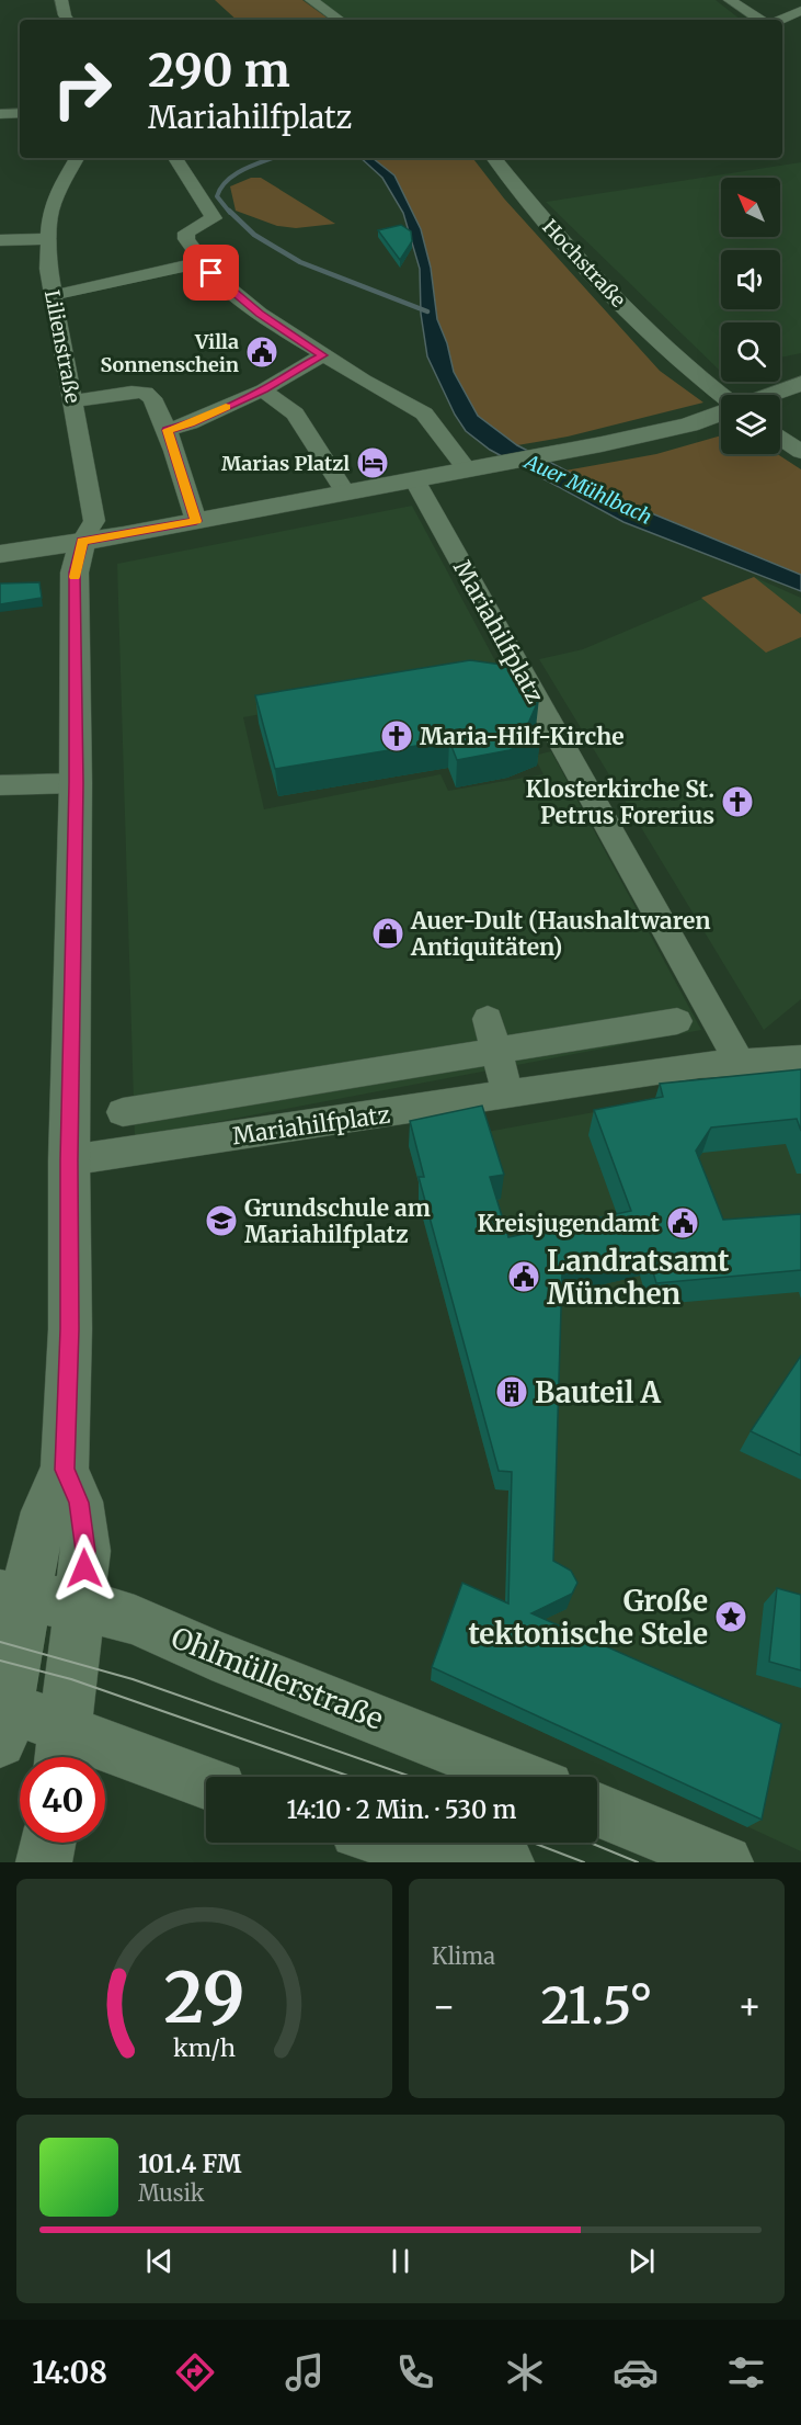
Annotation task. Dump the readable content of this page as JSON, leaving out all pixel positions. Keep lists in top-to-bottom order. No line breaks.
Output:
{"streets":{"street":["Hochstraße","Lilienstraße","Mariahilfplatz","Ohlmüllerstraße"]},"water":["Auer Mühlbach"],"places":{"public building":["Villa Sonnenschein","Kreisjugendamt","Landratsamt München"],"hotel":["Marias Platzl"],"church":["Maria-Hilf-Kirche","Klosterkirche St. Petrus Forerius"],"shop":["Auer-Dult (Haushaltwaren Antiquitäten)"],"school or university":["Grundschule am Mariahilfplatz"],"building":["Bauteil A"],"place":["Große tektonische Stele"]},"north":"top left","page":{"turn":["290 m","Mariahilfplatz"],"limit":"40","trip":"14:10 · 2 Min. · 530 m","tile":"Klima","heat":["−","21.5°","+"],"song":["101.4 FM","Musik"],"tabs":"14:08","gauge":["29","km/h"]}}
